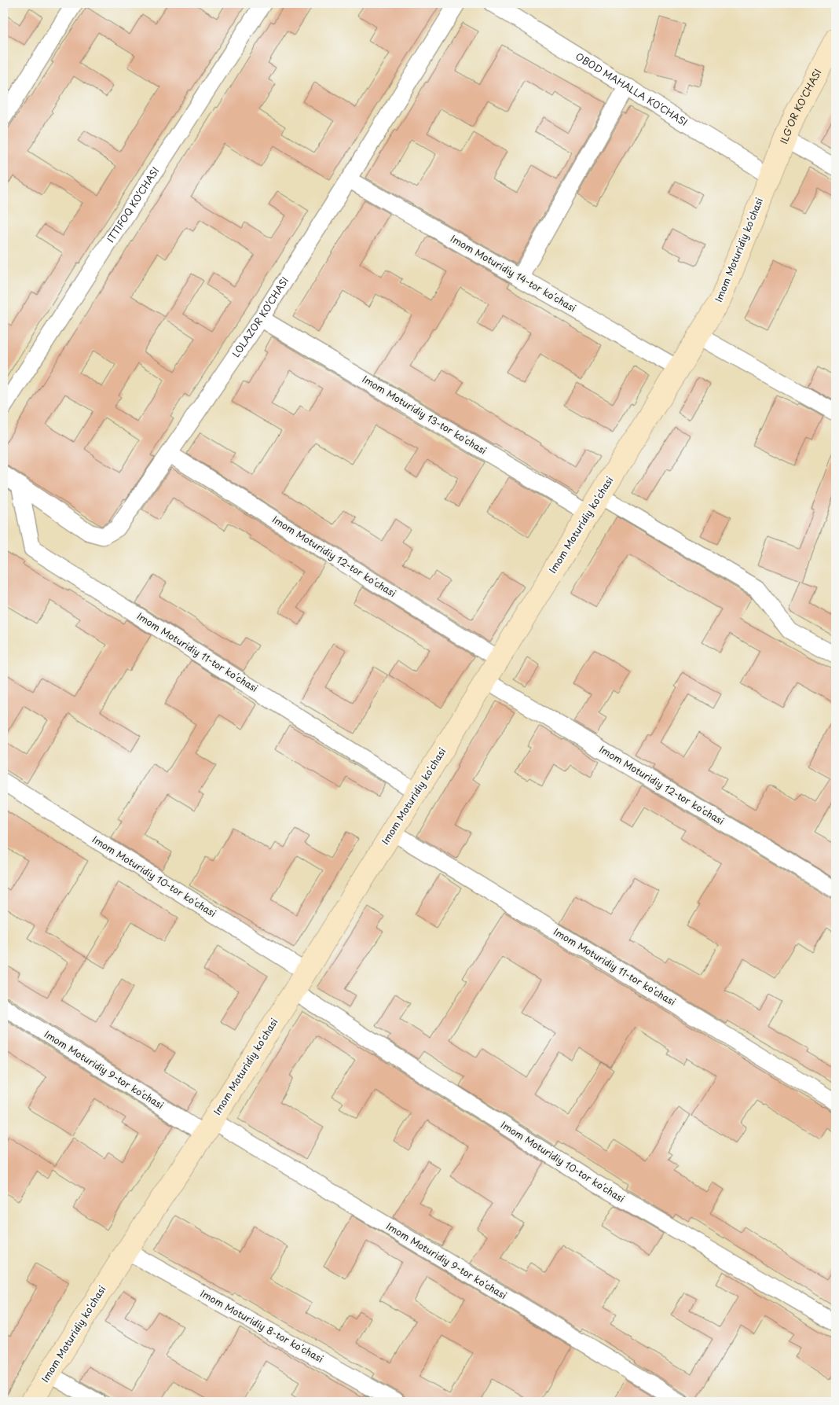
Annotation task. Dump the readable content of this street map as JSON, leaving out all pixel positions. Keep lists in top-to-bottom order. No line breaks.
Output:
{"streets":{"street":["OBOD MAHALLA KO‘CHASI","ILG'OR KO'CHASI","ITTIFOQ KO‘CHASI","Imom Moturidiy koʻchasi","Imom Moturidiy 14-tor koʻchasi","LOLAZOR KO‘CHASI","Imom Moturidiy 13-tor koʻchasi","Imom Moturidiy 12-tor koʻchasi","Imom Moturidiy 11-tor koʻchasi","Imom Moturidiy 10-tor koʻchasi","Imom Moturidiy 9-tor koʻchasi","Imom Moturidiy 8-tor koʻchasi"]},"crossings":[["OBOD MAHALLA KO‘CHASI","ILG'OR KO'CHASI"],["OBOD MAHALLA KO‘CHASI","Imom Moturidiy koʻchasi"],["ILG'OR KO'CHASI","Imom Moturidiy koʻchasi"],["Imom Moturidiy koʻchasi","Imom Moturidiy 14-tor koʻchasi"],["Imom Moturidiy koʻchasi","Imom Moturidiy 13-tor koʻchasi"],["Imom Moturidiy koʻchasi","Imom Moturidiy 12-tor koʻchasi"],["Imom Moturidiy koʻchasi","Imom Moturidiy 11-tor koʻchasi"],["Imom Moturidiy koʻchasi","Imom Moturidiy 10-tor koʻchasi"],["Imom Moturidiy koʻchasi","Imom Moturidiy 9-tor koʻchasi"],["Imom Moturidiy koʻchasi","Imom Moturidiy 8-tor koʻchasi"],["Imom Moturidiy 14-tor koʻchasi","LOLAZOR KO‘CHASI"],["LOLAZOR KO‘CHASI","Imom Moturidiy 13-tor koʻchasi"],["LOLAZOR KO‘CHASI","Imom Moturidiy 12-tor koʻchasi"],["LOLAZOR KO‘CHASI","Imom Moturidiy 11-tor koʻchasi"]]}
